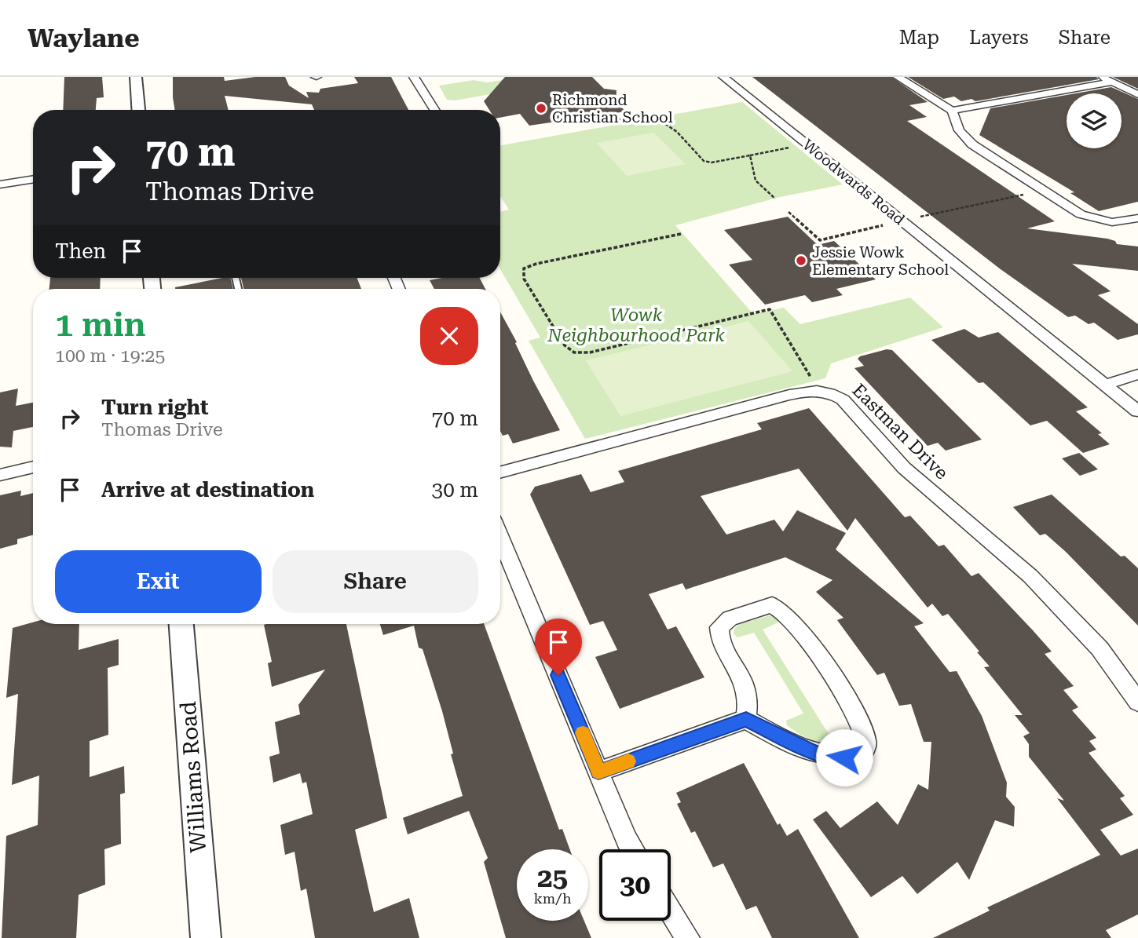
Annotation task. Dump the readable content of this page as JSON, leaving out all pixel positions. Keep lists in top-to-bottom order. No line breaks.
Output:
{"streets":{"street":["Woodwards Road","Eastman Drive","Williams Road"]},"parks":["Wowk Neighbourhood Park"],"places":["Richmond Christian School","Jessie Wowk Elementary School"],"page":{"header":"Waylane","nav":["Map","Layers","Share"],"turn":["70 m","Thomas Drive"],"then":"Then","heading":["1 min","100 m · 19:25"],"list":[{"name":"Turn right","note":"Thomas Drive","value":"70 m"},{"name":"Arrive at destination","value":"30 m"}],"buttons":["Exit","Share"],"speed":"25 km/h","limit":"30"}}
